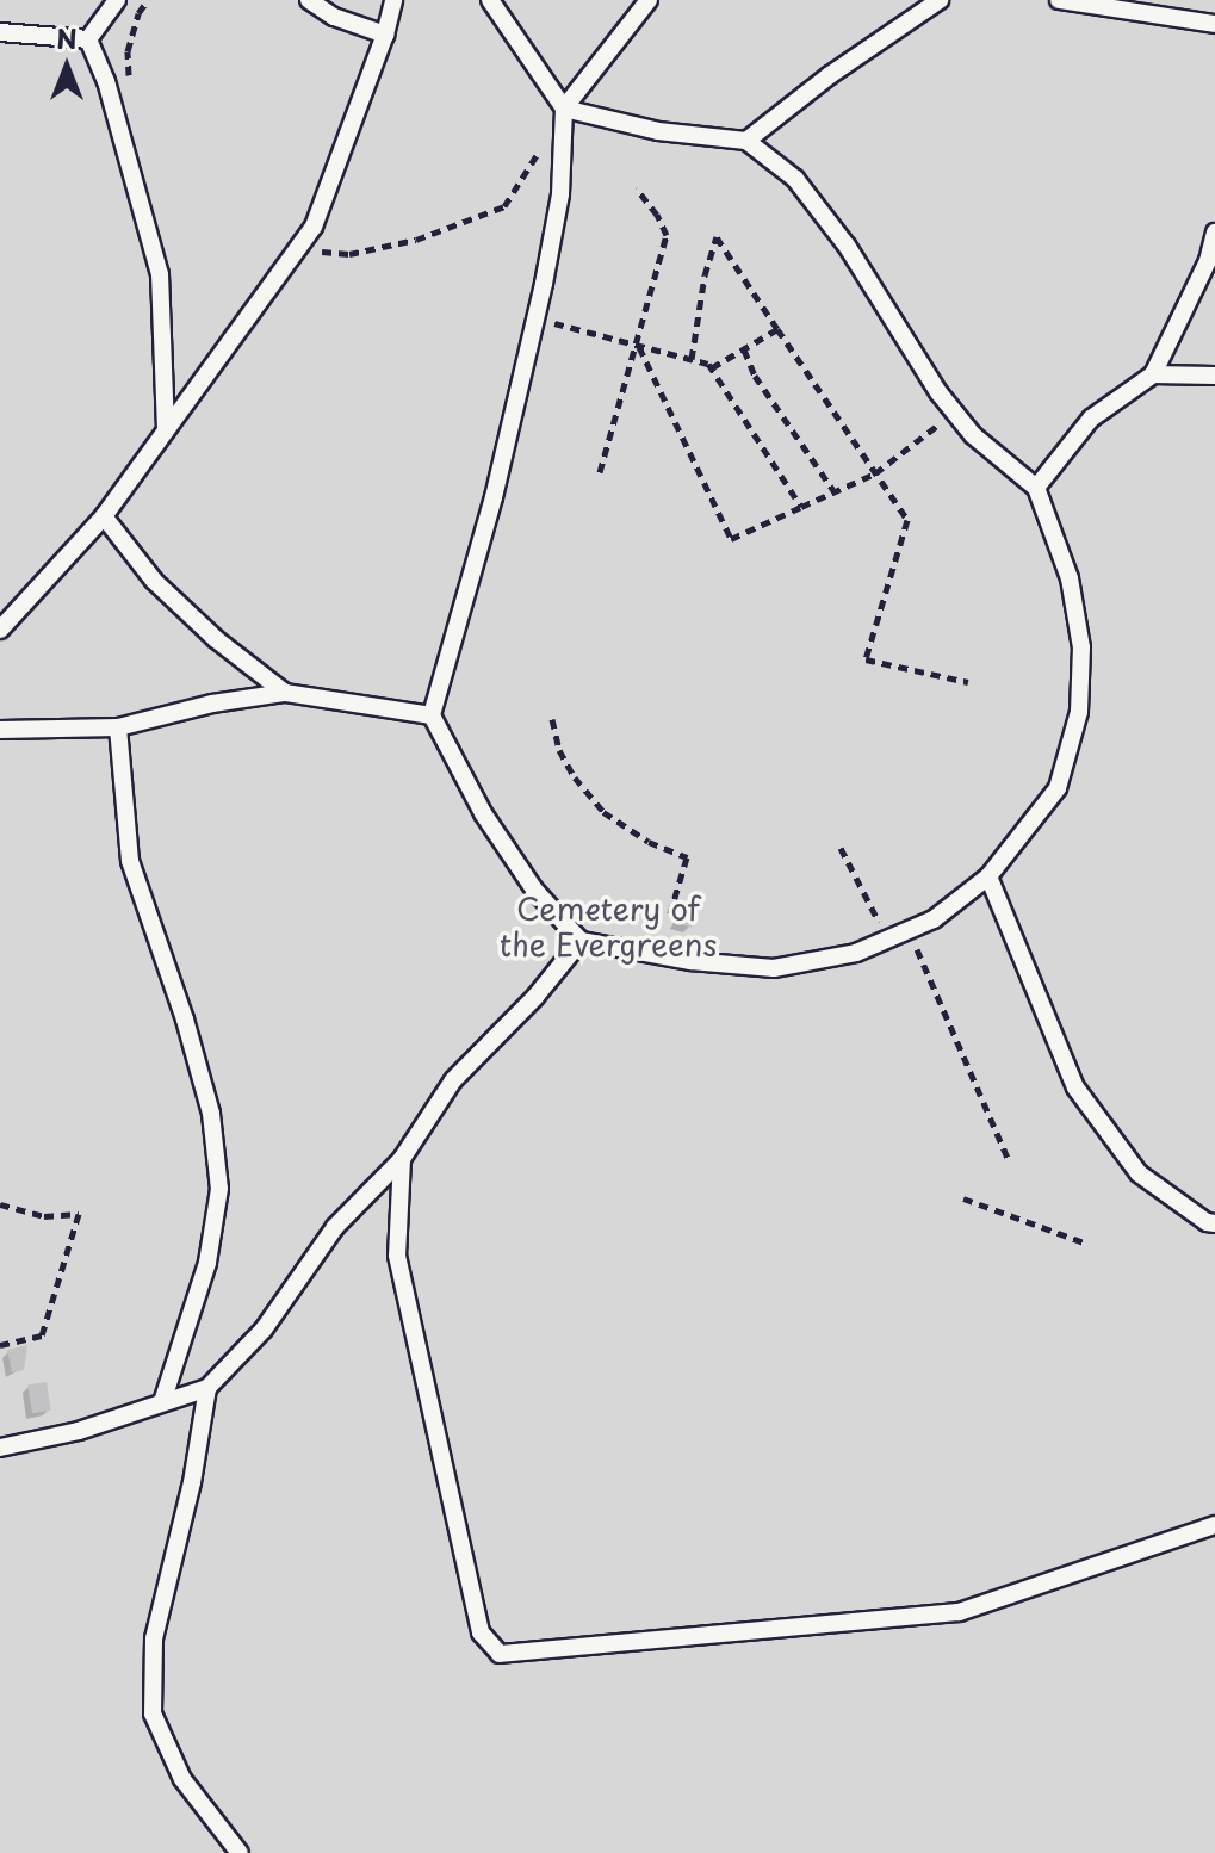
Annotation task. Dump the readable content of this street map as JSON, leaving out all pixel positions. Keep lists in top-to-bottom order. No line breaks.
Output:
{"parks":["Cemetery of the Evergreens"],"north":"top"}
